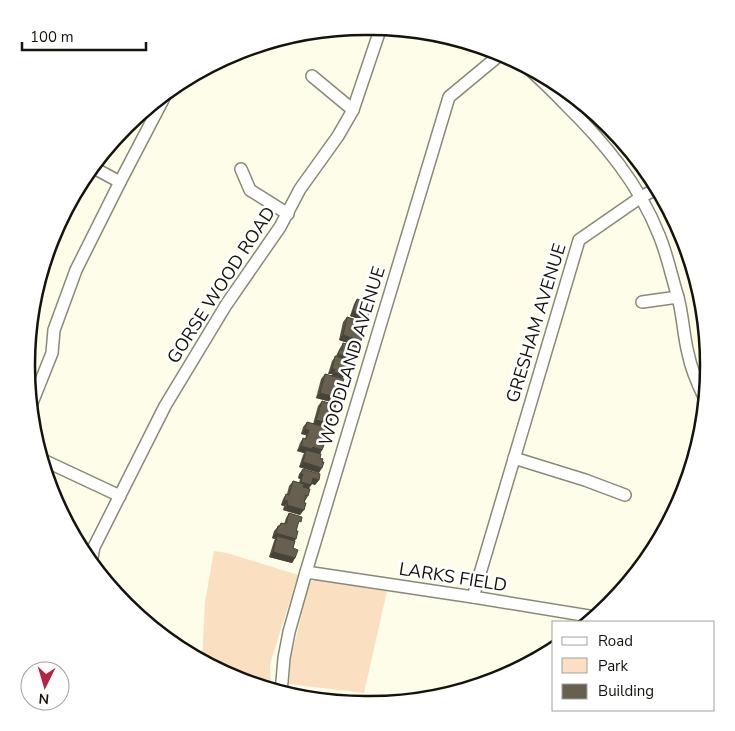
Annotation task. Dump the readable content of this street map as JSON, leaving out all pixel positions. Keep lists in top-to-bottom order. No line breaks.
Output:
{"streets":{"street":["GORSE WOOD ROAD","GRESHAM AVENUE","WOODLAND AVENUE","LARKS FIELD"]},"crossings":[["GRESHAM AVENUE","LARKS FIELD"],["WOODLAND AVENUE","LARKS FIELD"]],"legend":["Road","Park","Building"],"scale_bar":"100 m","north":"bottom"}
